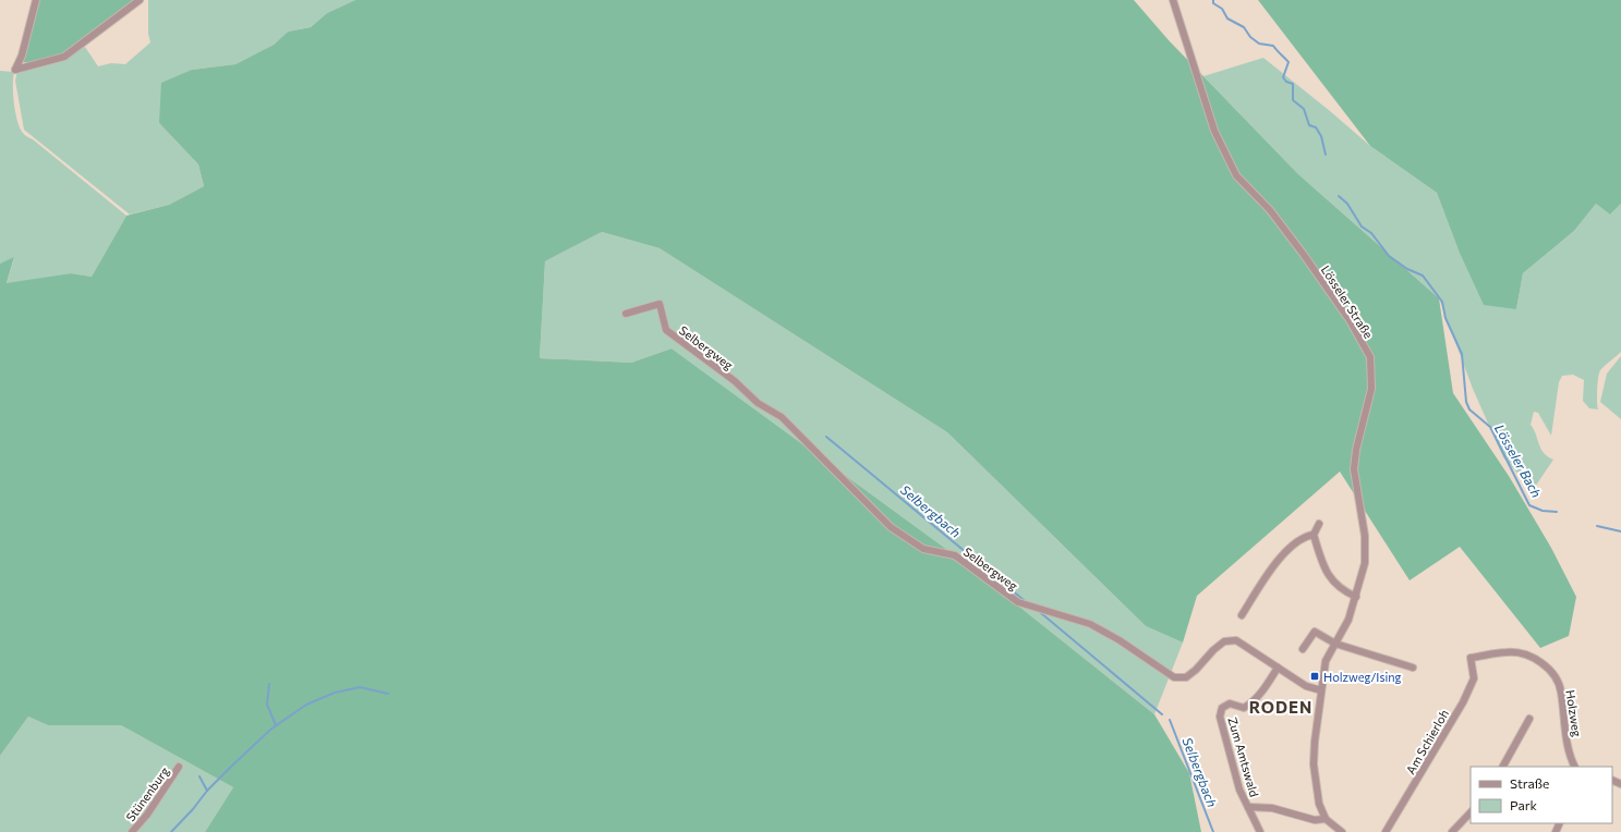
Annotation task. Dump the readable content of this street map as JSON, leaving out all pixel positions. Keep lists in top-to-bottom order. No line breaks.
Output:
{"streets":{"street":["Lösseler Straße","Selbergweg","Holzweg","Am Schierloh","Zum Amtswald","Stünenburg"]},"crossings":[["Lösseler Straße","Selbergweg"],["Selbergweg","Zum Amtswald"],["Holzweg","Am Schierloh"]],"districts":["RODEN"],"water":["Lösseler Bach","Selbergbach"],"places":{"transit":["Holzweg/Ising"]},"legend":["Straße","Park"]}
